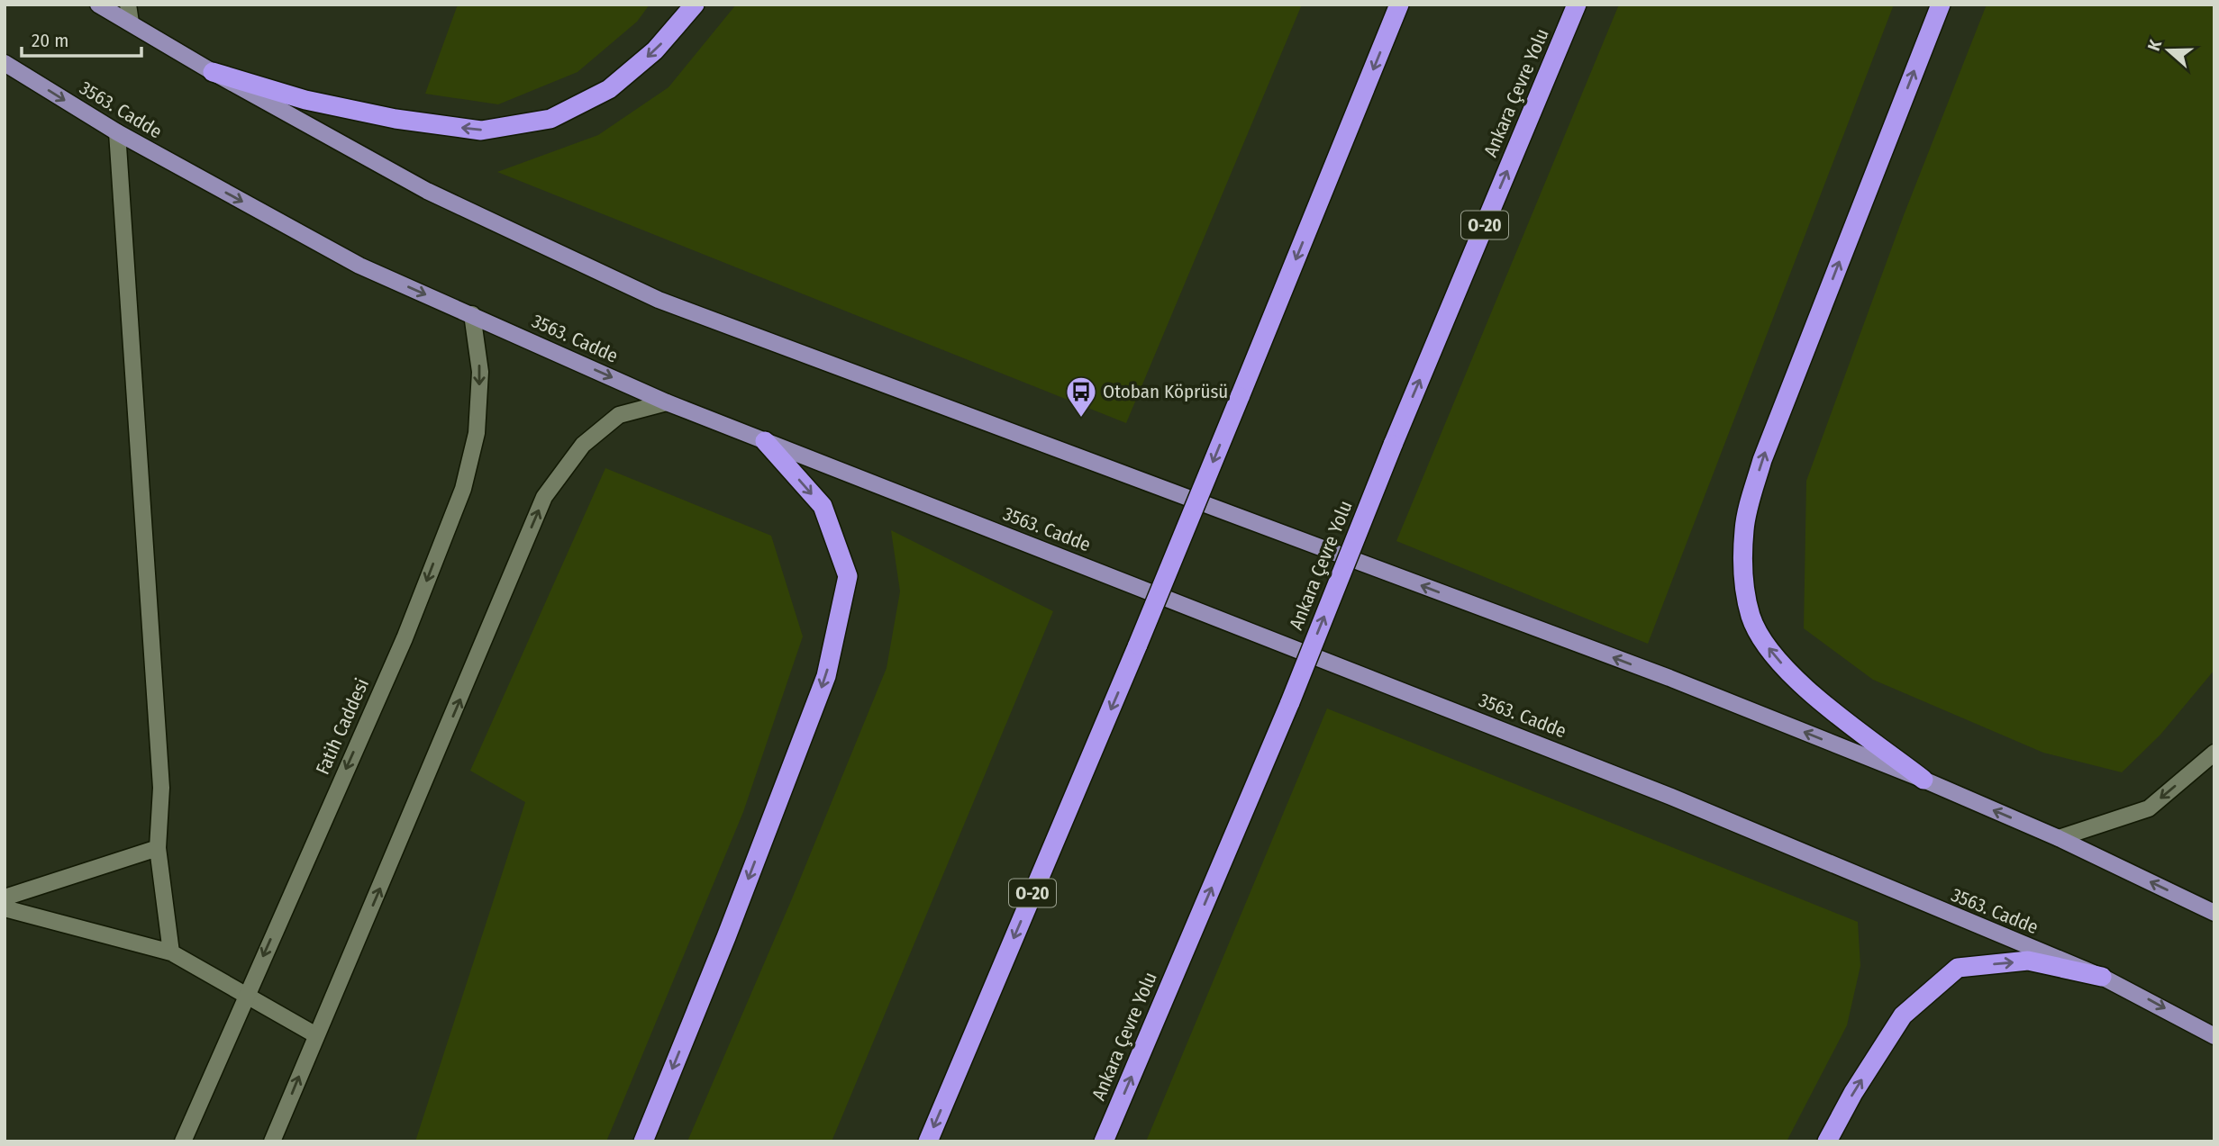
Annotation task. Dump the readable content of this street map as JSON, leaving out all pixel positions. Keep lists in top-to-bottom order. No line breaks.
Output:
{"streets":{"highway":["Ankara Çevre Yolu","O-20"],"main road":["3563. Cadde"],"street":["Fatih Caddesi"]},"crossings":[["3563. Cadde","Fatih Caddesi"]],"places":{"bus stop":["Otoban Köprüsü"]},"scale_bar":"20 m","north":"left"}
